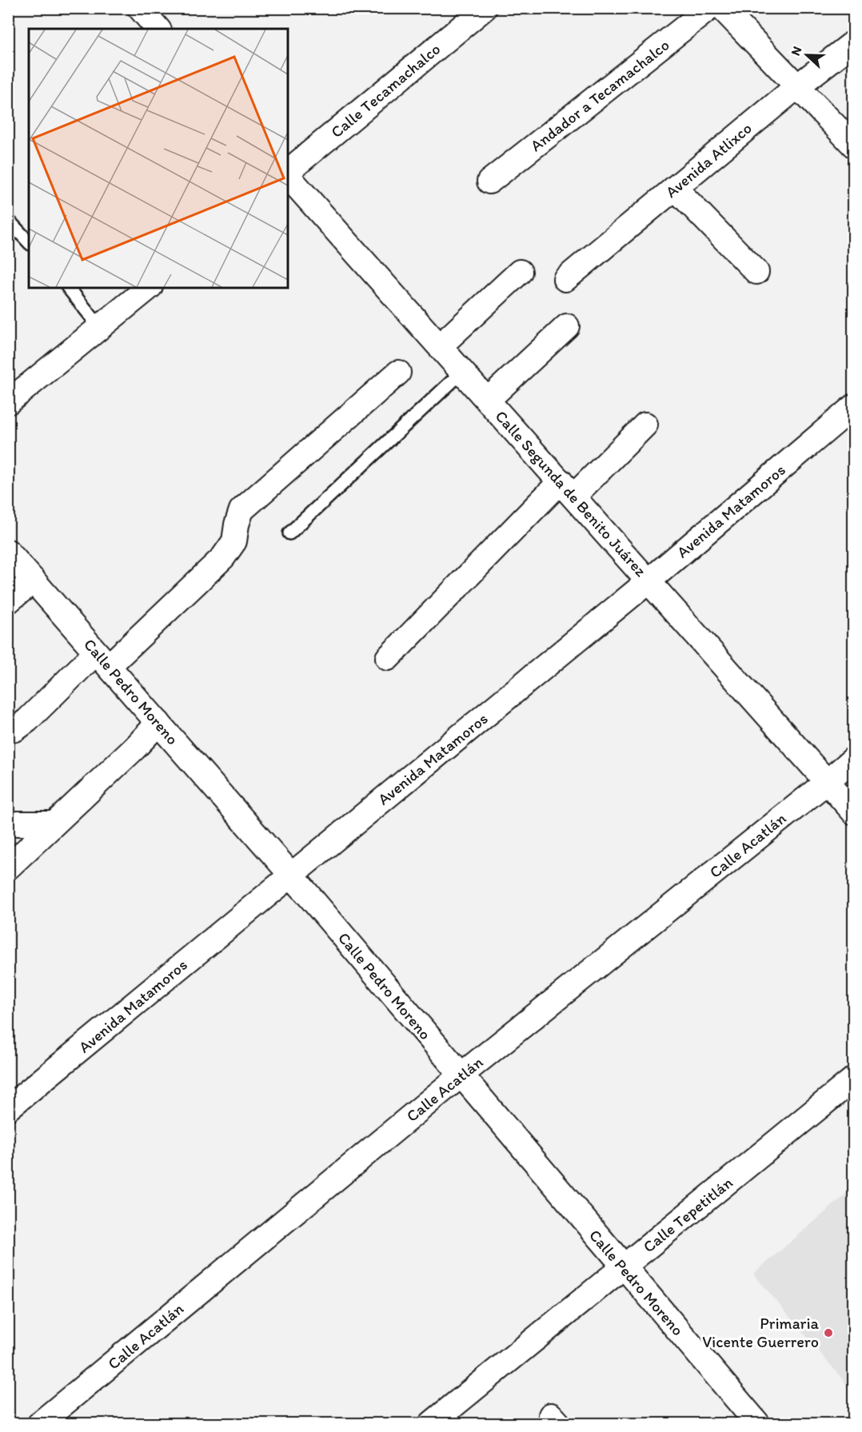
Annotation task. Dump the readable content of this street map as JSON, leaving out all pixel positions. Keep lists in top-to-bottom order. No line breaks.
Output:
{"streets":{"street":["Calle Tecamachalco","Andador a Tecamachalco","Avenida Atlixco","Calle Segunda de Benito Juárez","Avenida Matamoros","Calle Pedro Moreno","Calle Acatlán","Calle Tepetitlán"]},"crossings":[["Calle Segunda de Benito Juárez","Avenida Matamoros"],["Calle Segunda de Benito Juárez","Calle Acatlán"],["Avenida Matamoros","Calle Pedro Moreno"],["Calle Pedro Moreno","Calle Acatlán"],["Calle Pedro Moreno","Calle Tepetitlán"]],"places":["Primaria Vicente Guerrero"],"north":"left"}
